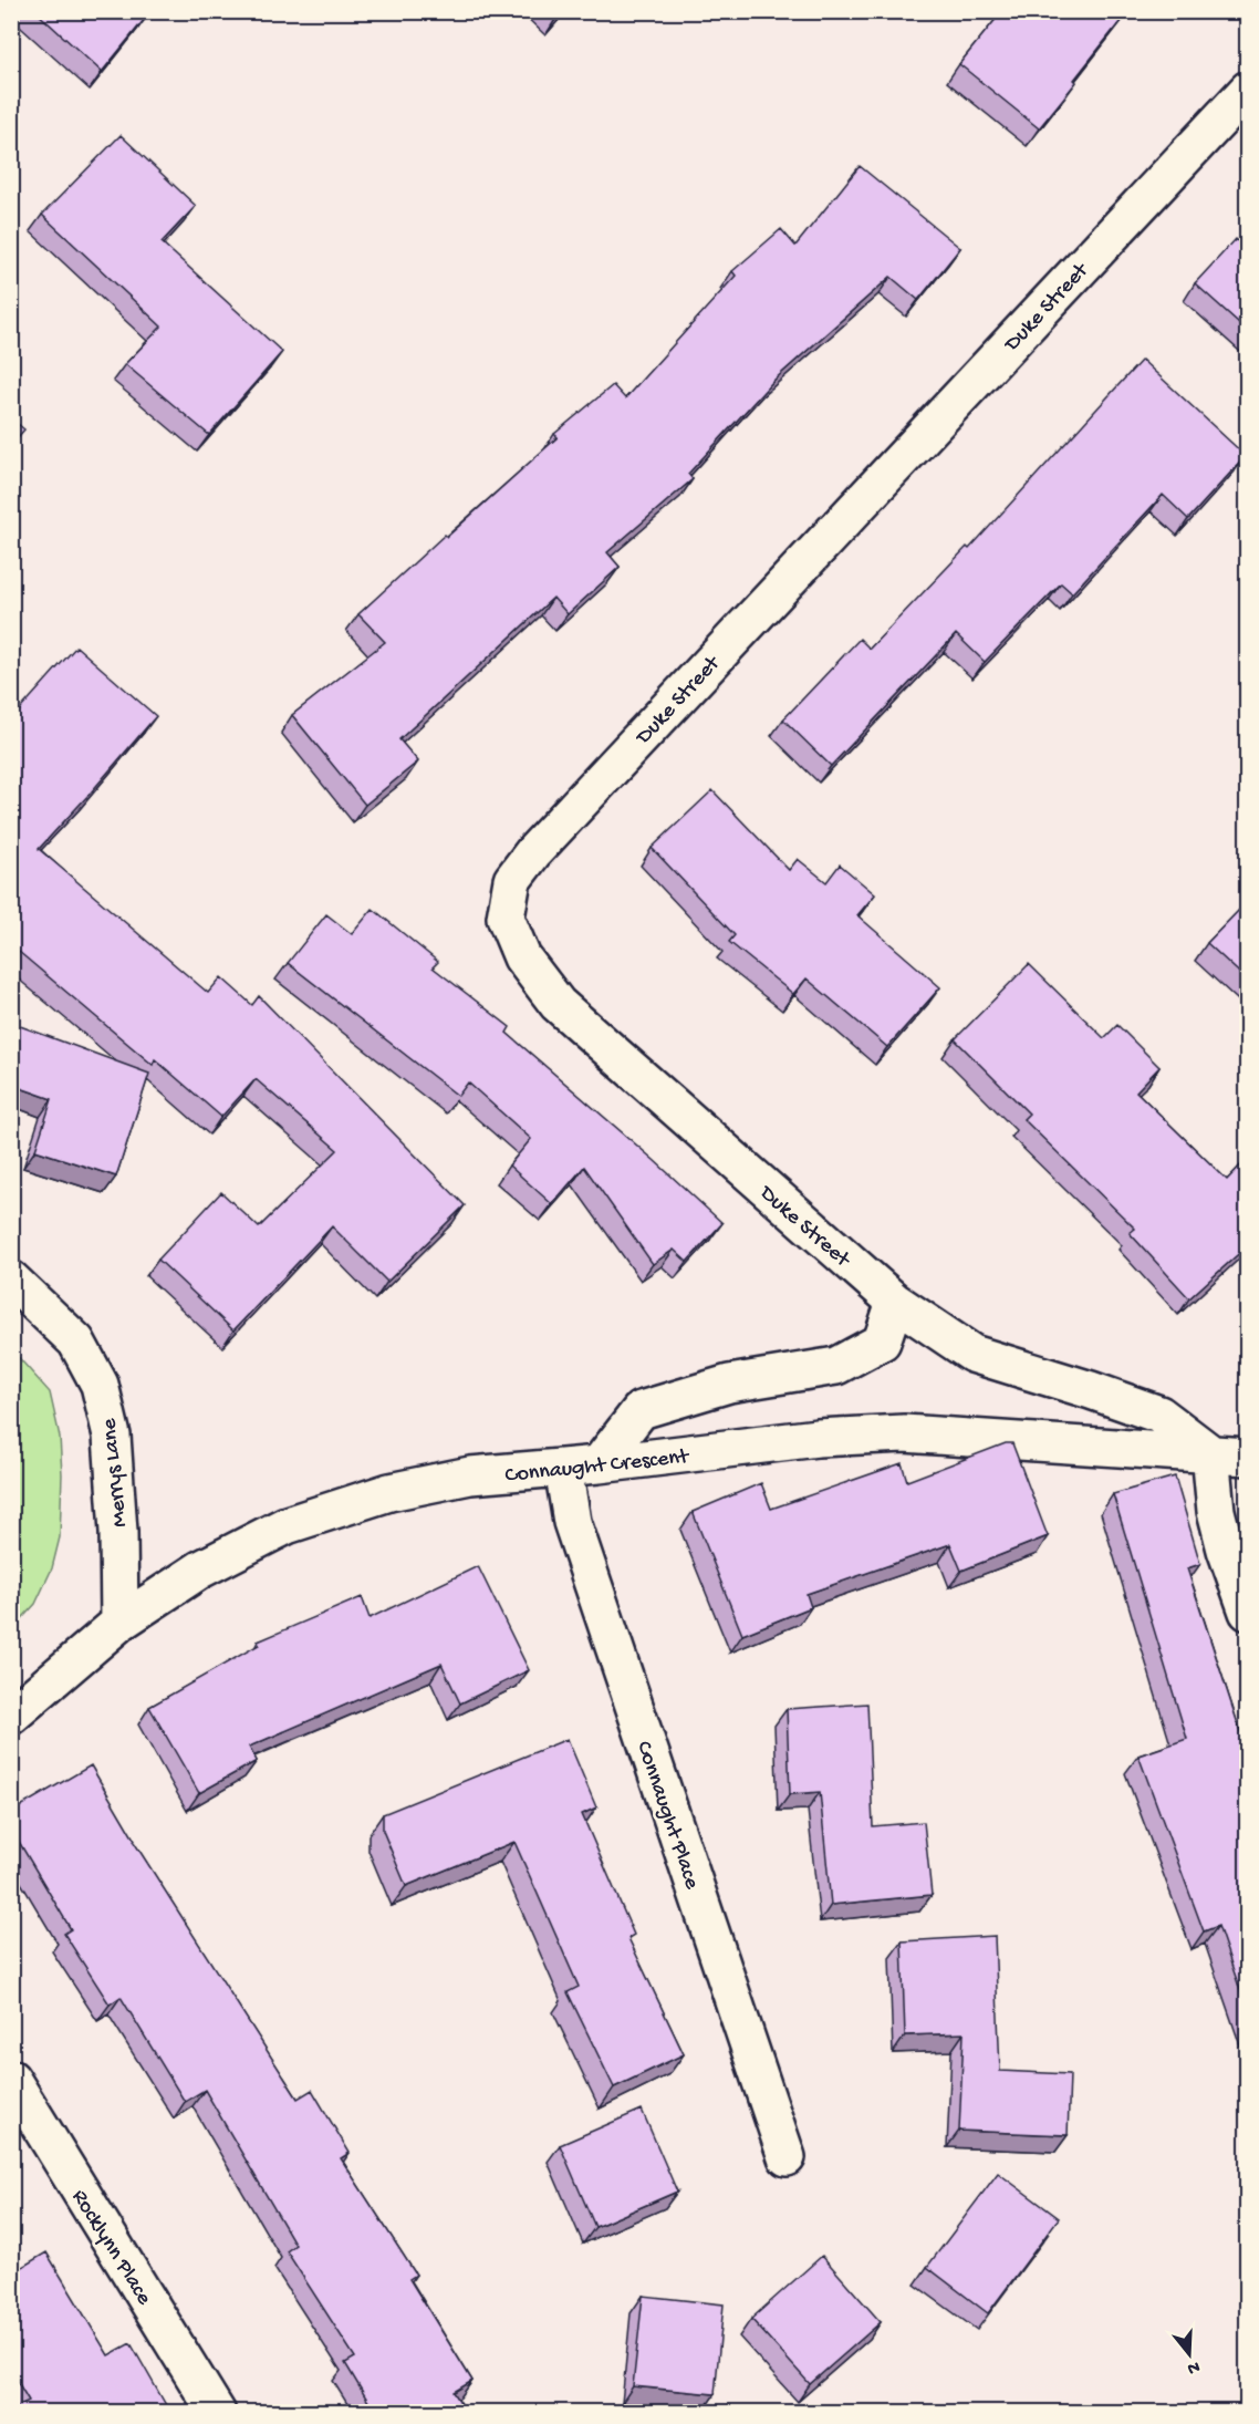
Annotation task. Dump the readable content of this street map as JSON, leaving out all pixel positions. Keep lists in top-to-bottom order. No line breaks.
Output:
{"streets":{"street":["Duke Street","Connaught Crescent","Merrys Lane","Connaught Place","Rocklynn Place"]},"crossings":[["Duke Street","Connaught Crescent"],["Connaught Crescent","Merrys Lane"],["Connaught Crescent","Connaught Place"]],"north":"bottom"}
